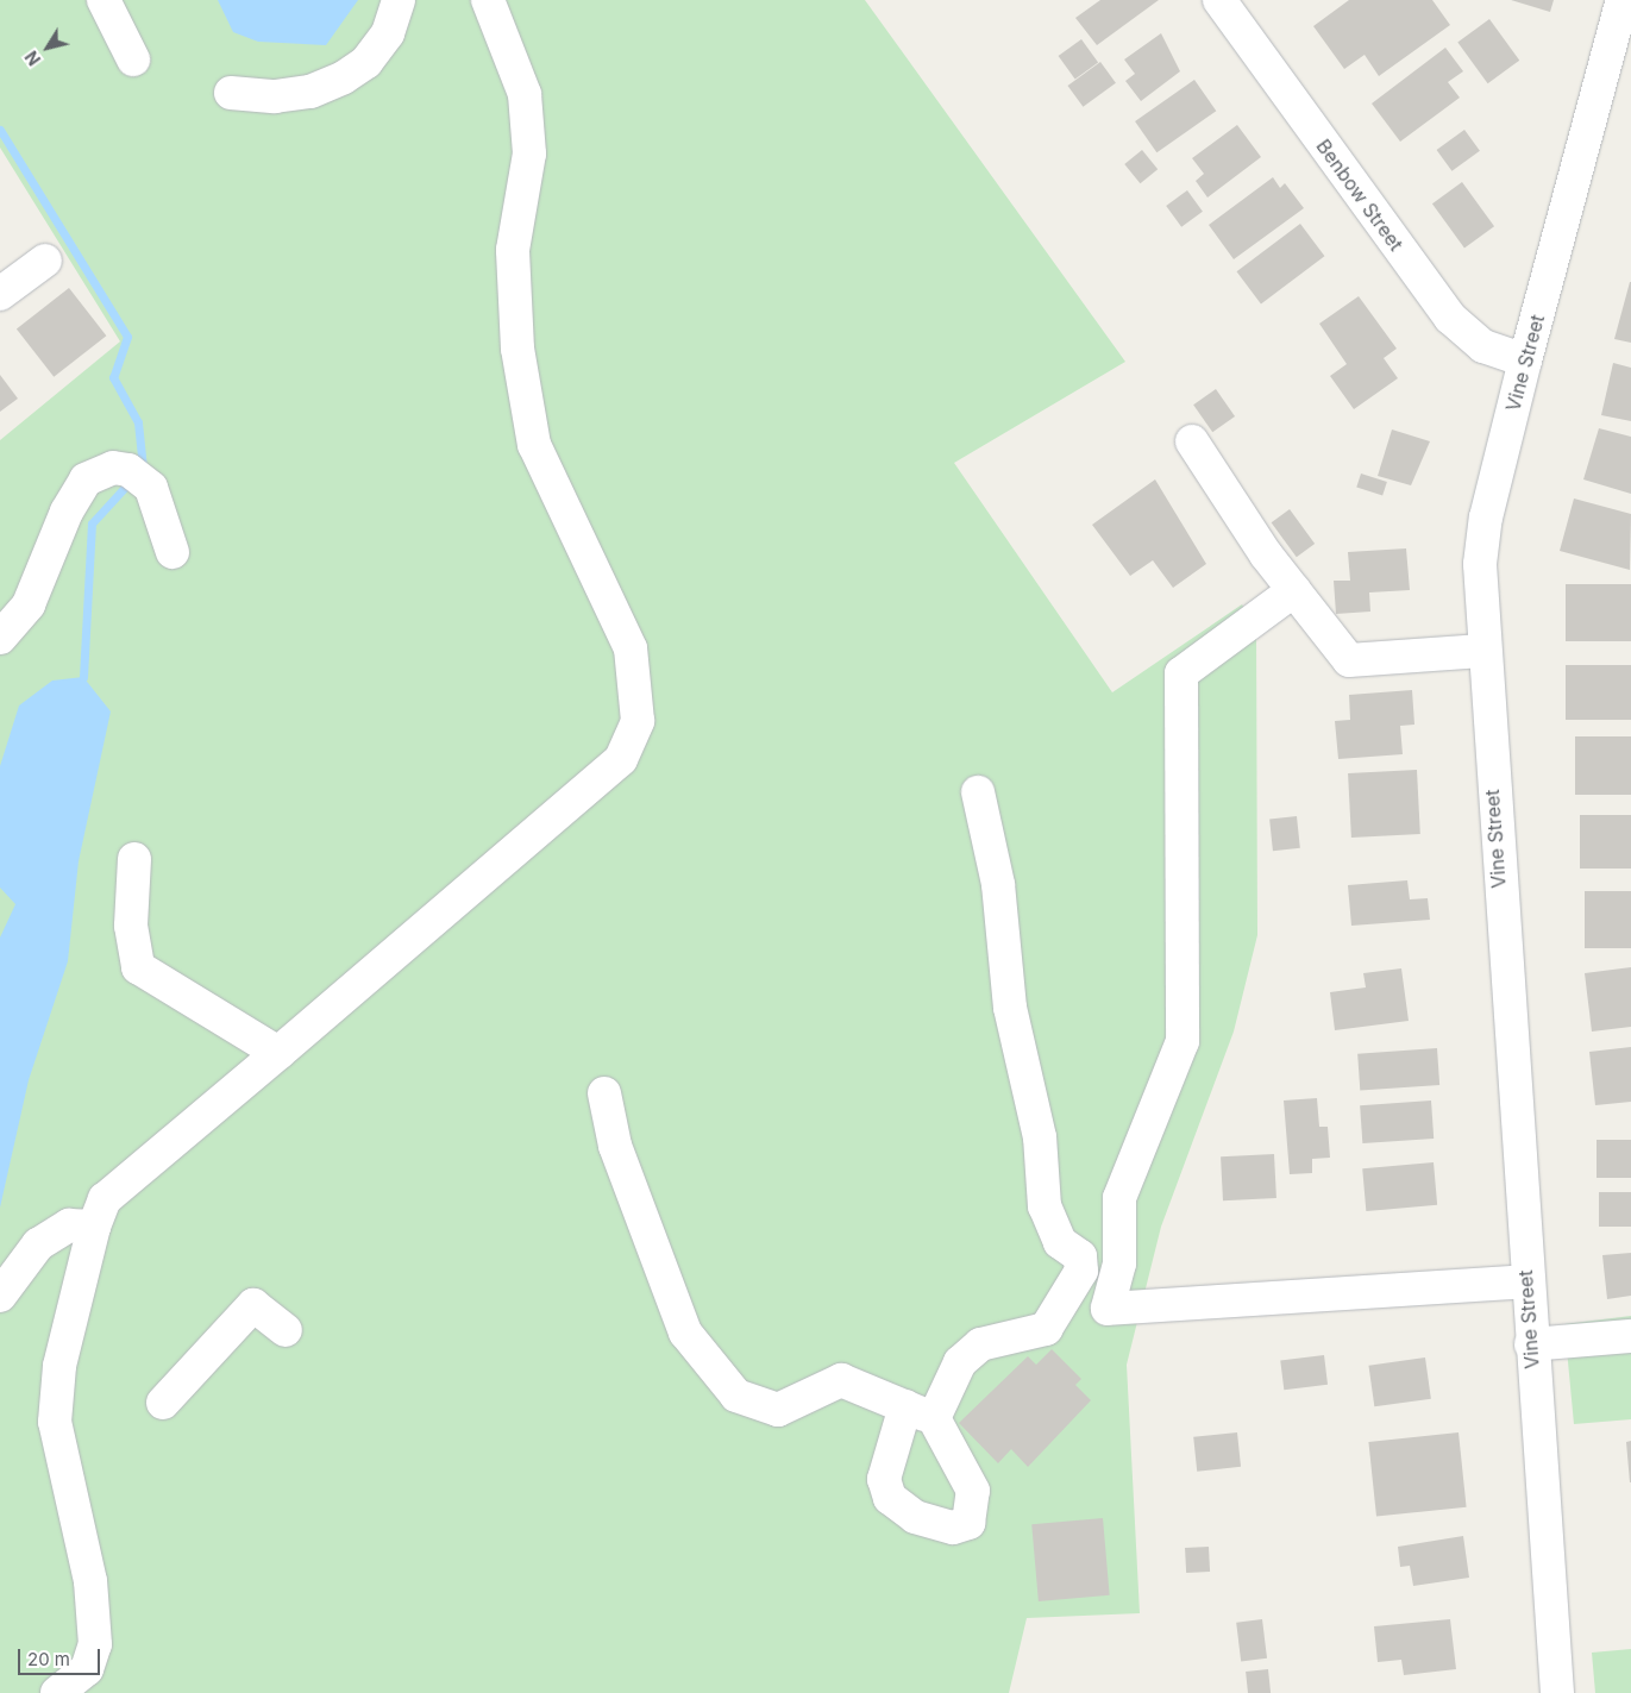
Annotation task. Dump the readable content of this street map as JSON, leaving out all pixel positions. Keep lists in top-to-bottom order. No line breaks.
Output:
{"streets":{"street":["Benbow Street","Vine Street"]},"crossings":[["Benbow Street","Vine Street"]],"scale_bar":"20 m","north":"bottom left"}
